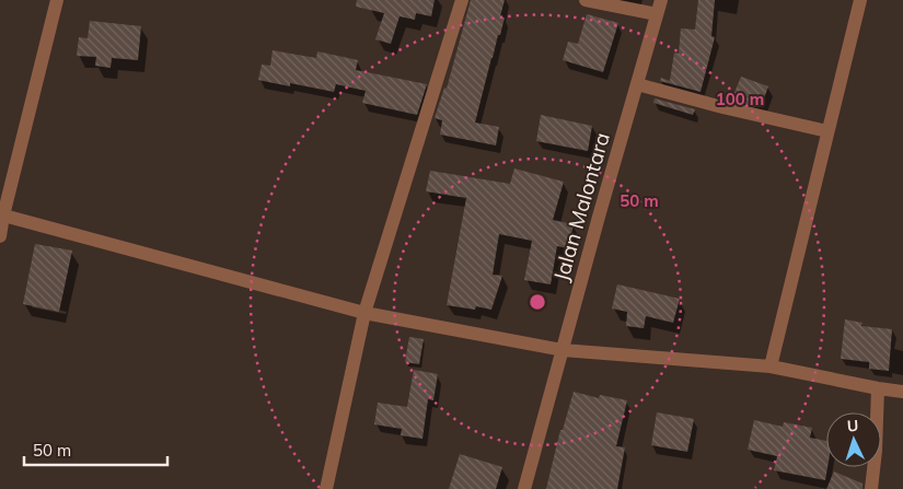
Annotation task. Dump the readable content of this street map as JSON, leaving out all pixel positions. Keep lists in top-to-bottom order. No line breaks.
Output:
{"streets":{"street":["Jalan Malontara"]},"scale_bar":"50 m","north":"top","rings":["100 m","50 m"]}
